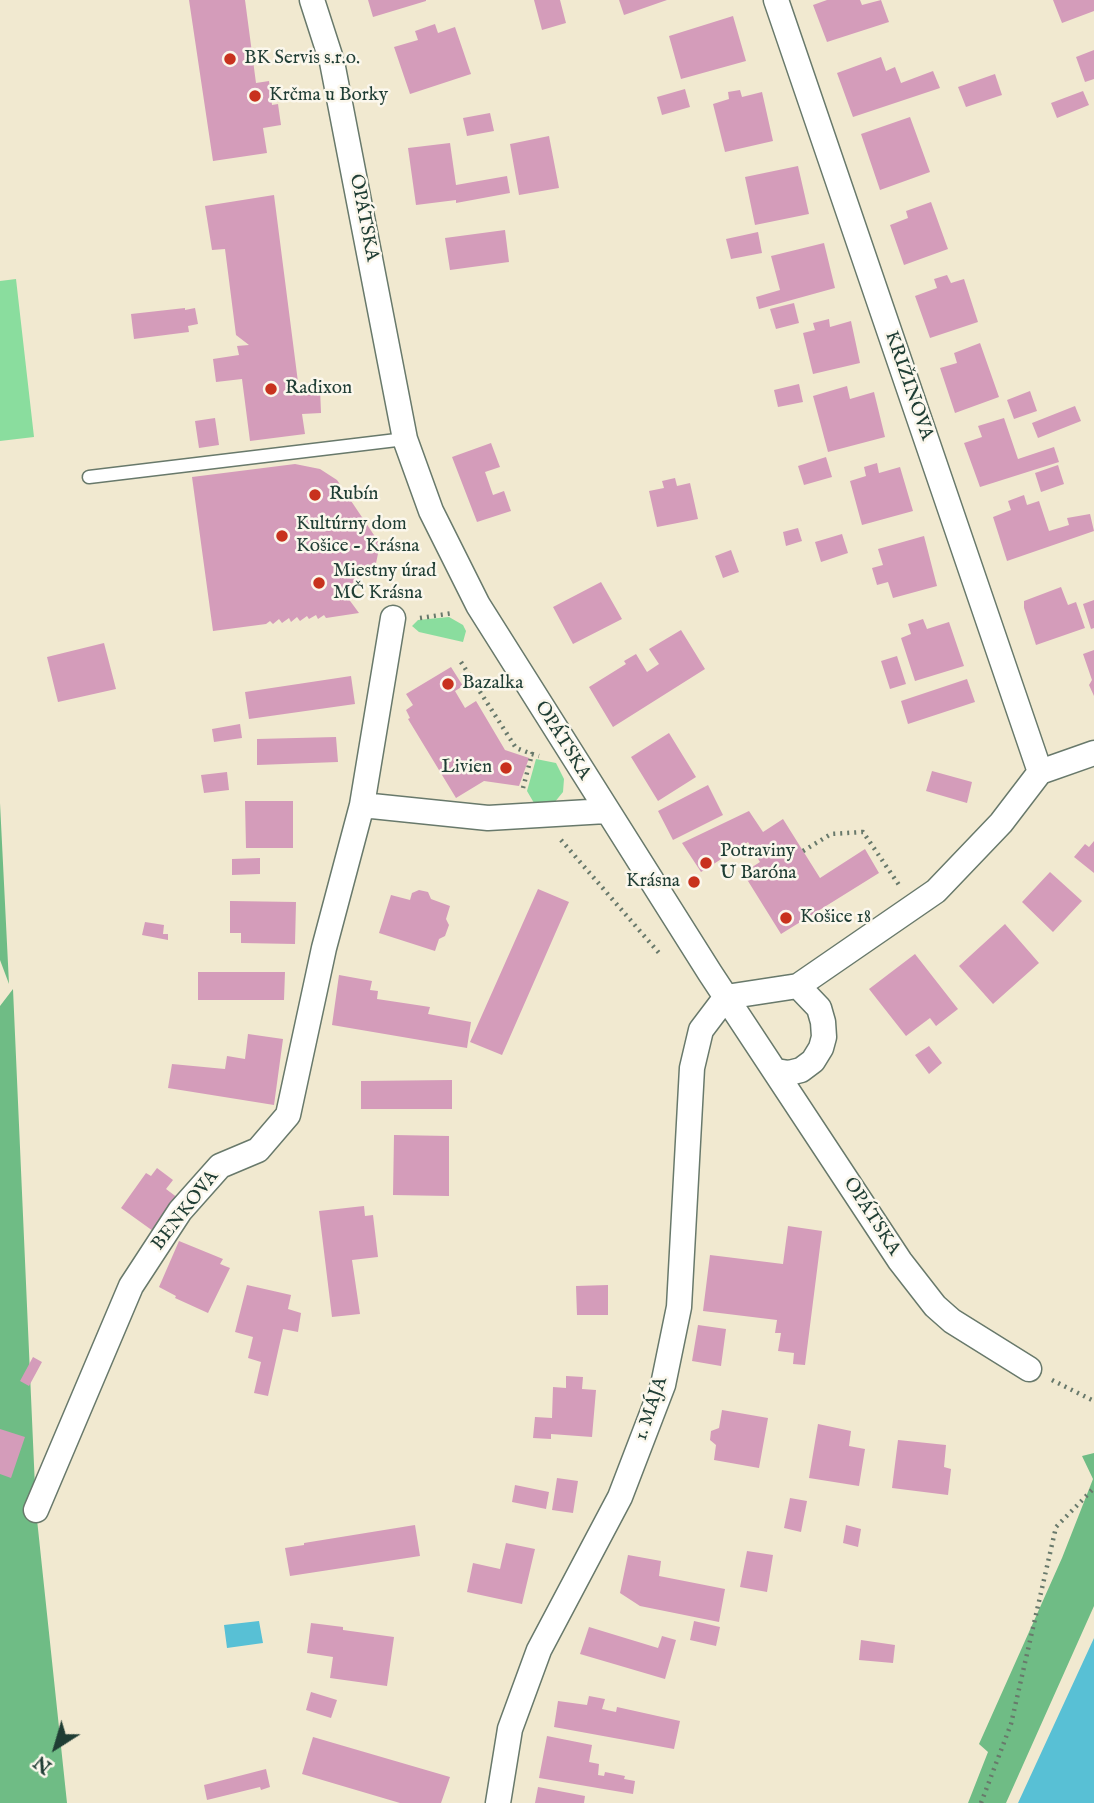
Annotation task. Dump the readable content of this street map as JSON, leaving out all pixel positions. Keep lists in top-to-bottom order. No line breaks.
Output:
{"streets":{"street":["OPÁTSKA","KRIŽINOVA","BENKOVA","1. MÁJA"]},"crossings":[["OPÁTSKA","1. MÁJA"]],"places":["BK Servis s.r.o.","Krčma u Borky","Radixon","Rubín","Kultúrny dom Košice - Krásna","Miestny úrad MČ Krásna","Bazalka","Livien","Potraviny U Baróna","Krásna","Košice 18"],"north":"bottom left"}
